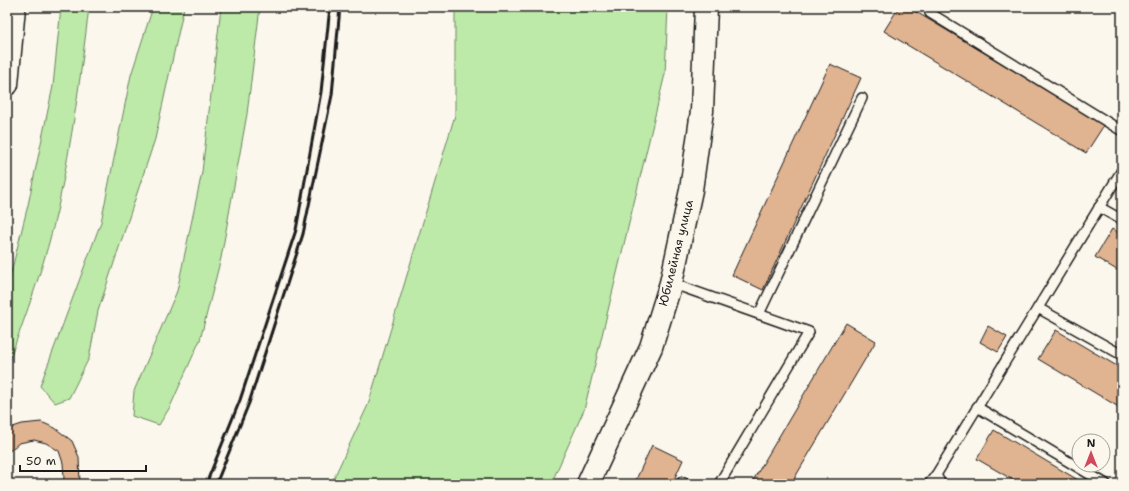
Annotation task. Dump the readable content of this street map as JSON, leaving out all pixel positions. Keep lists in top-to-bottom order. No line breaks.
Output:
{"streets":{"street":["Юбилейная улица"]},"scale_bar":"50 m","north":"top"}
